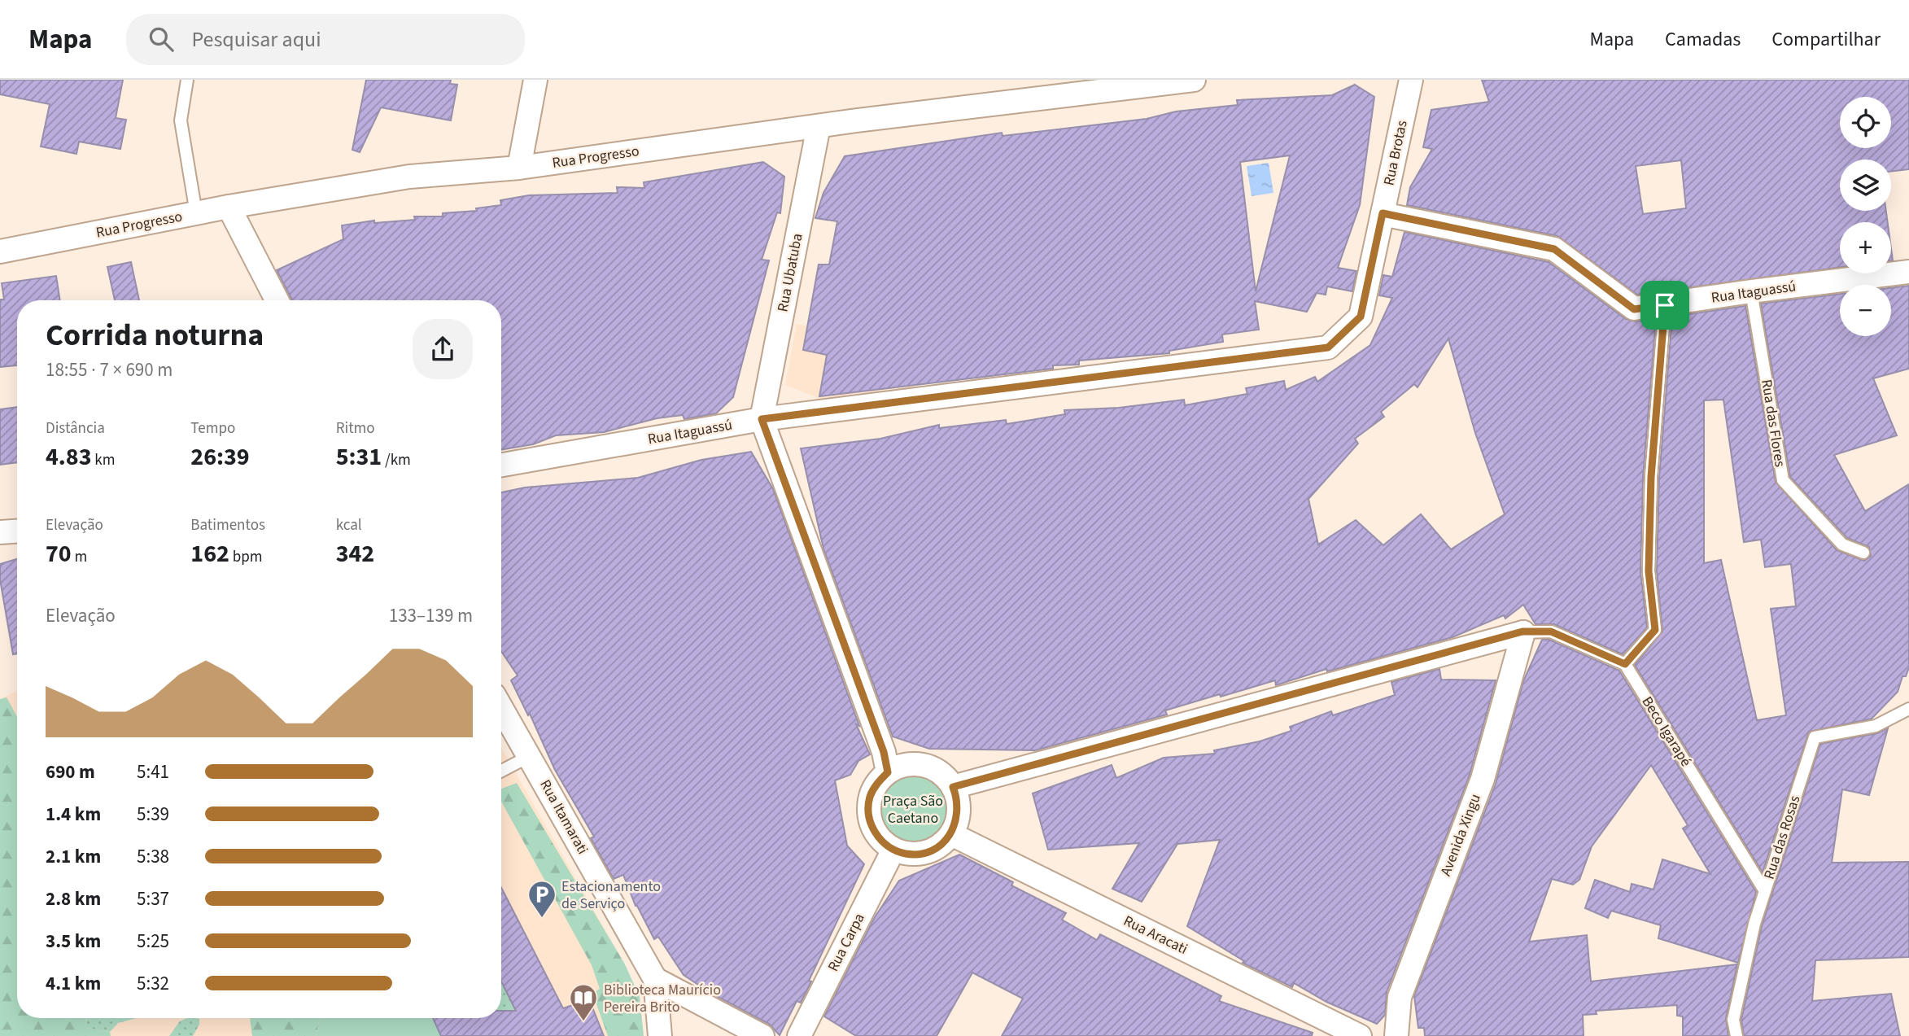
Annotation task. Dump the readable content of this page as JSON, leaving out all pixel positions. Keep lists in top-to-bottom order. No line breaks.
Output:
{"streets":{"street":["Rua Brotas","Rua Progresso","Rua Ubatuba","Rua Itaguassú","Rua Itamarati","Avenida Xingu","Rua Aracati","Rua Carpa"],"lane":["Rua das Flores","Beco Igarapé","Rua das Rosas"]},"crossings":[["Rua Brotas","Rua Itaguassú"],["Rua Progresso","Rua Ubatuba"],["Rua Ubatuba","Rua Itaguassú"],["Rua Itaguassú","Rua das Flores"],["Beco Igarapé","Rua das Rosas"],["Rua Aracati","Rua Carpa"]],"parks":["Praça São Caetano"],"places":{"parking":["Estacionamento de Serviço"],"library":["Biblioteca Maurício Pereira Brito"]},"page":{"header":"Mapa","search":"Pesquisar aqui","nav":["Mapa","Camadas","Compartilhar"],"map_buttons":["+","−"],"heading":["Corrida noturna","18:55 · 7 × 690 m"],"stats":[["Distância","4.83 km"],["Tempo","26:39"],["Ritmo","5:31 /km"],["Elevação","70 m"],["Batimentos","162 bpm"],["kcal","342"]],"chart":["Elevação","133–139 m"],"list":[{"name":"690 m","note":"5:41"},{"name":"1.4 km","note":"5:39"},{"name":"2.1 km","note":"5:38"},{"name":"2.8 km","note":"5:37"},{"name":"3.5 km","note":"5:25"},{"name":"4.1 km","note":"5:32"}]}}
